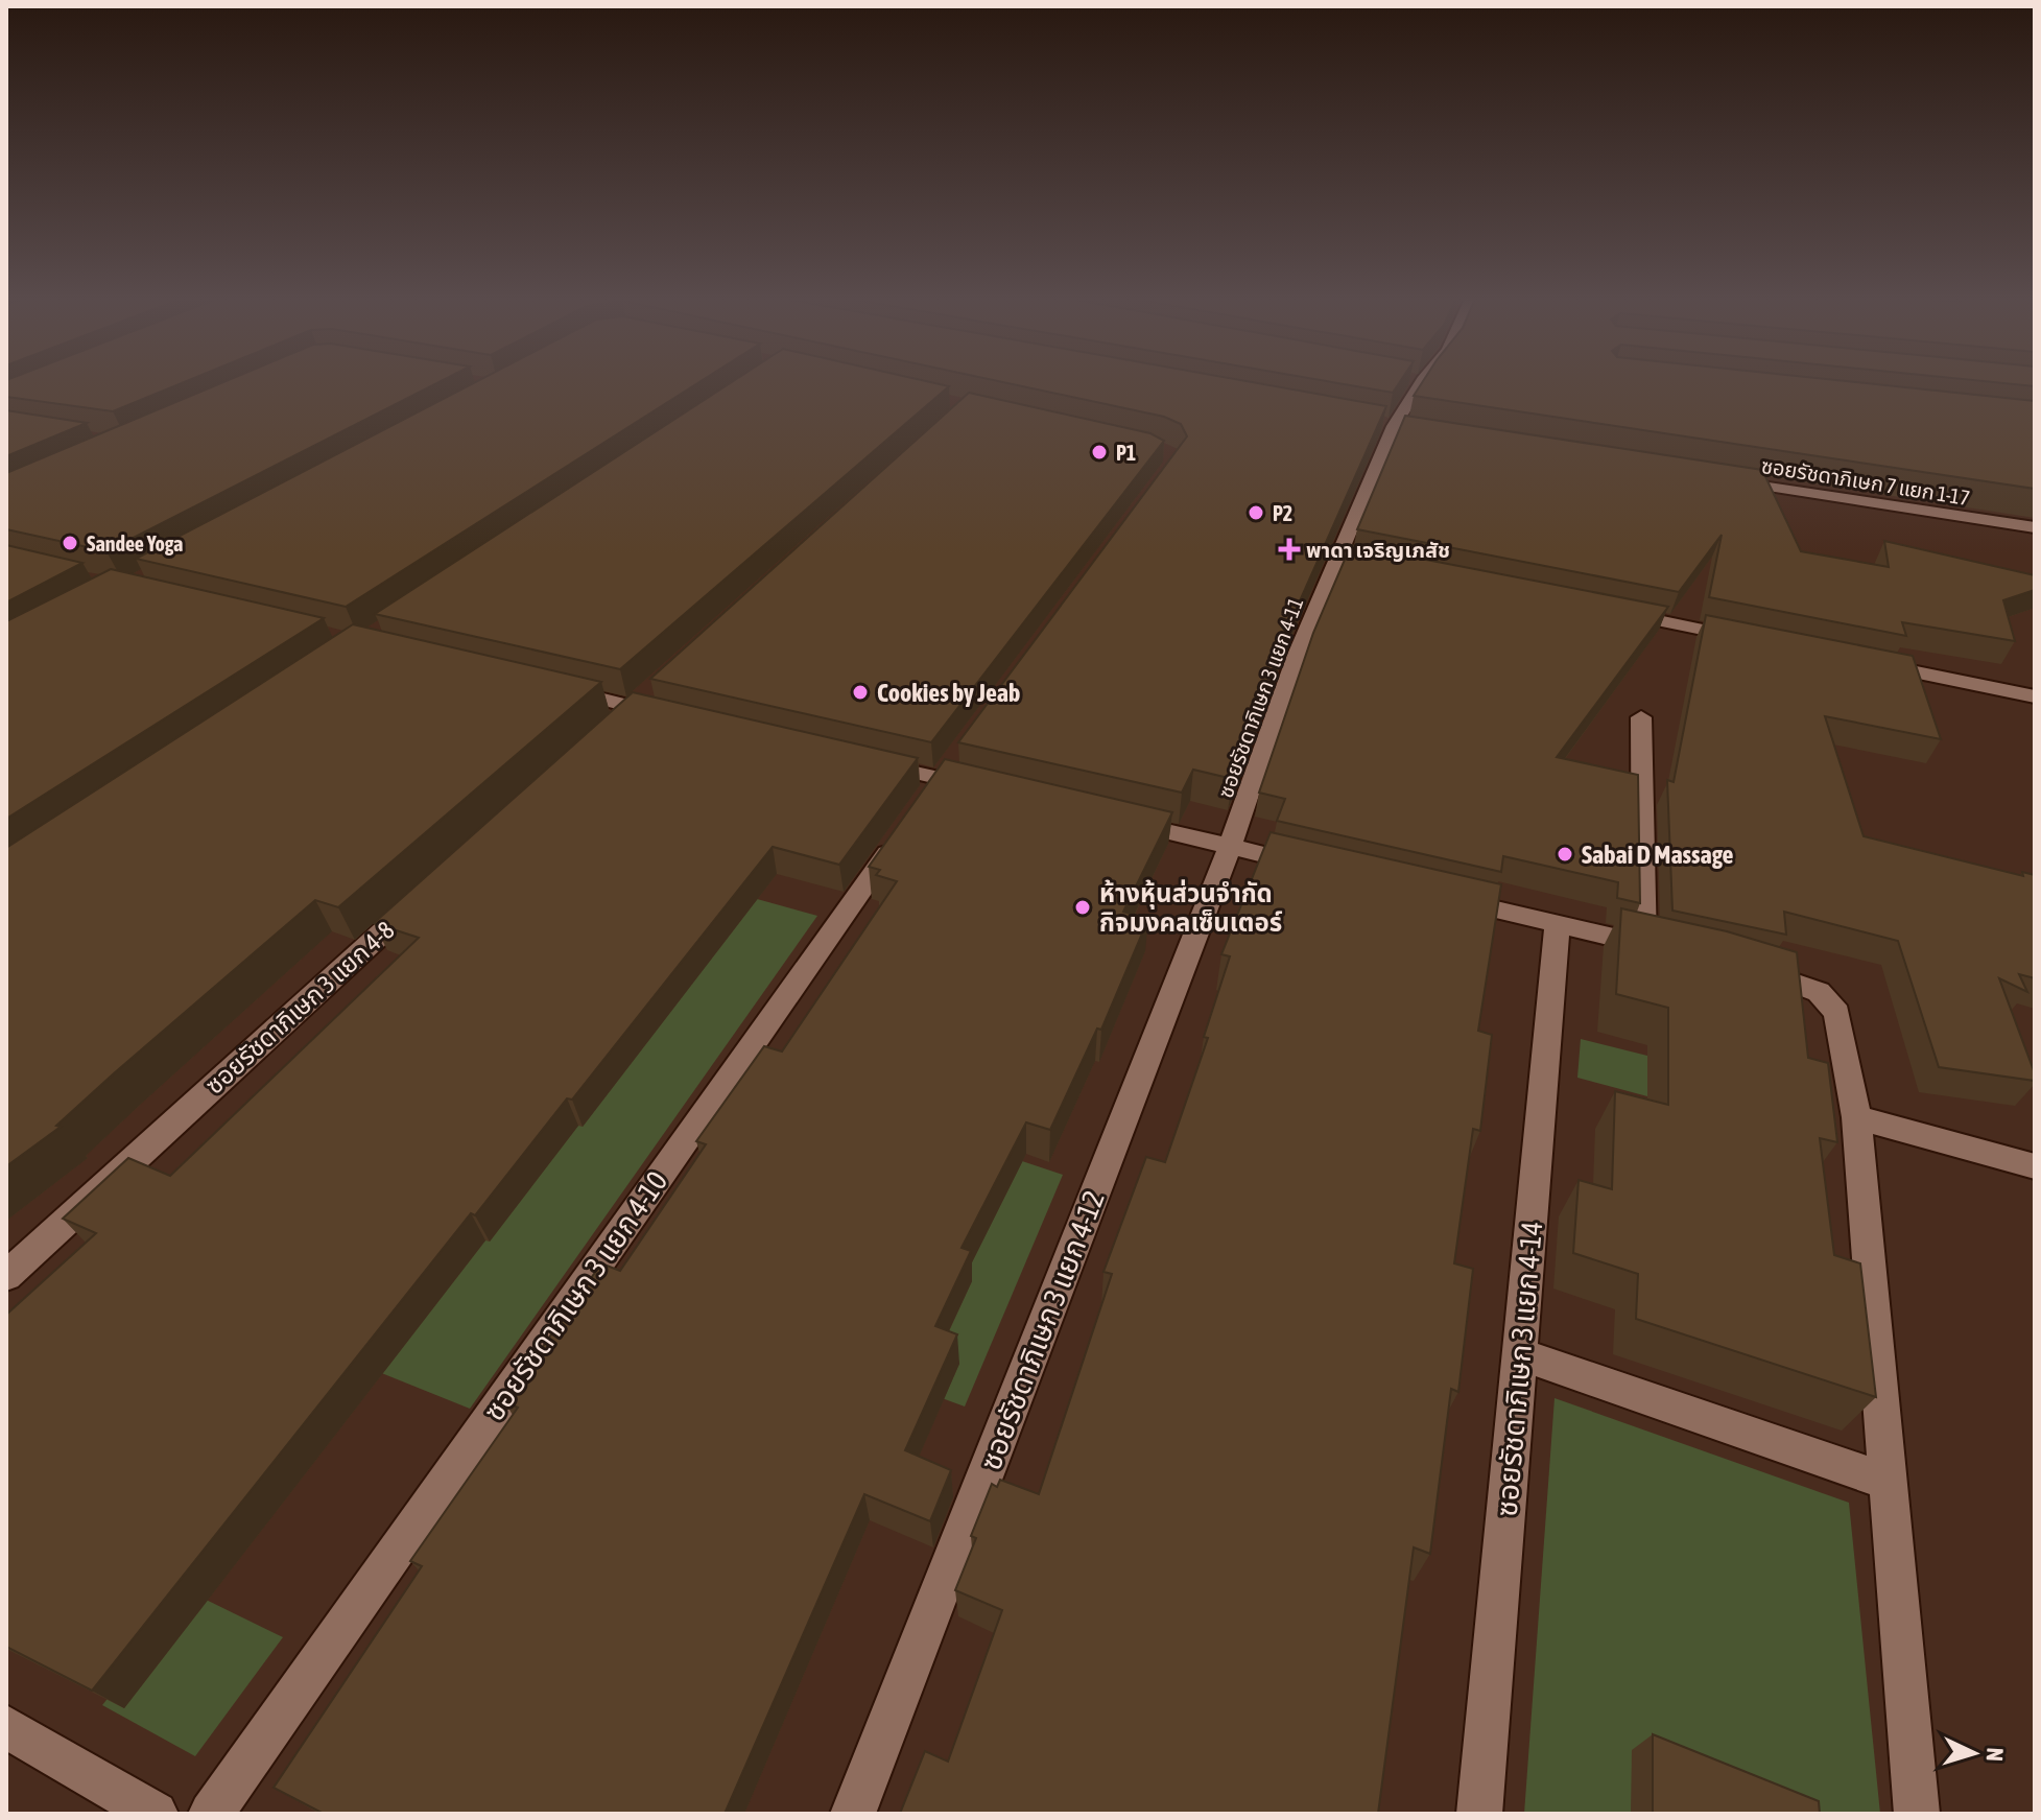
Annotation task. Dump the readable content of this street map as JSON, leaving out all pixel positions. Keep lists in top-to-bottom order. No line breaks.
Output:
{"streets":{"street":["ซอยรัชดาภิเษก 7 แยก 1-17","ซอยรัชดาภิเษก 3 แยก 4-11","ซอยรัชดาภิเษก 3 แยก 4-8","ซอยรัชดาภิเษก 3 แยก 4-10","ซอยรัชดาภิเษก 3 แยก 4-12","ซอยรัชดาภิเษก 3 แยก 4-14"]},"crossings":[["ซอยรัชดาภิเษก 3 แยก 4-11","ซอยรัชดาภิเษก 3 แยก 4-12"]],"places":{"other":["P1","P2","Sandee Yoga","Cookies by Jeab","Sabai D Massage","ห้างหุ้นส่วนจำกัด กิจมงคลเซ็นเตอร์"],"health":["พาดา เจริญเภสัช"]},"north":"right"}
